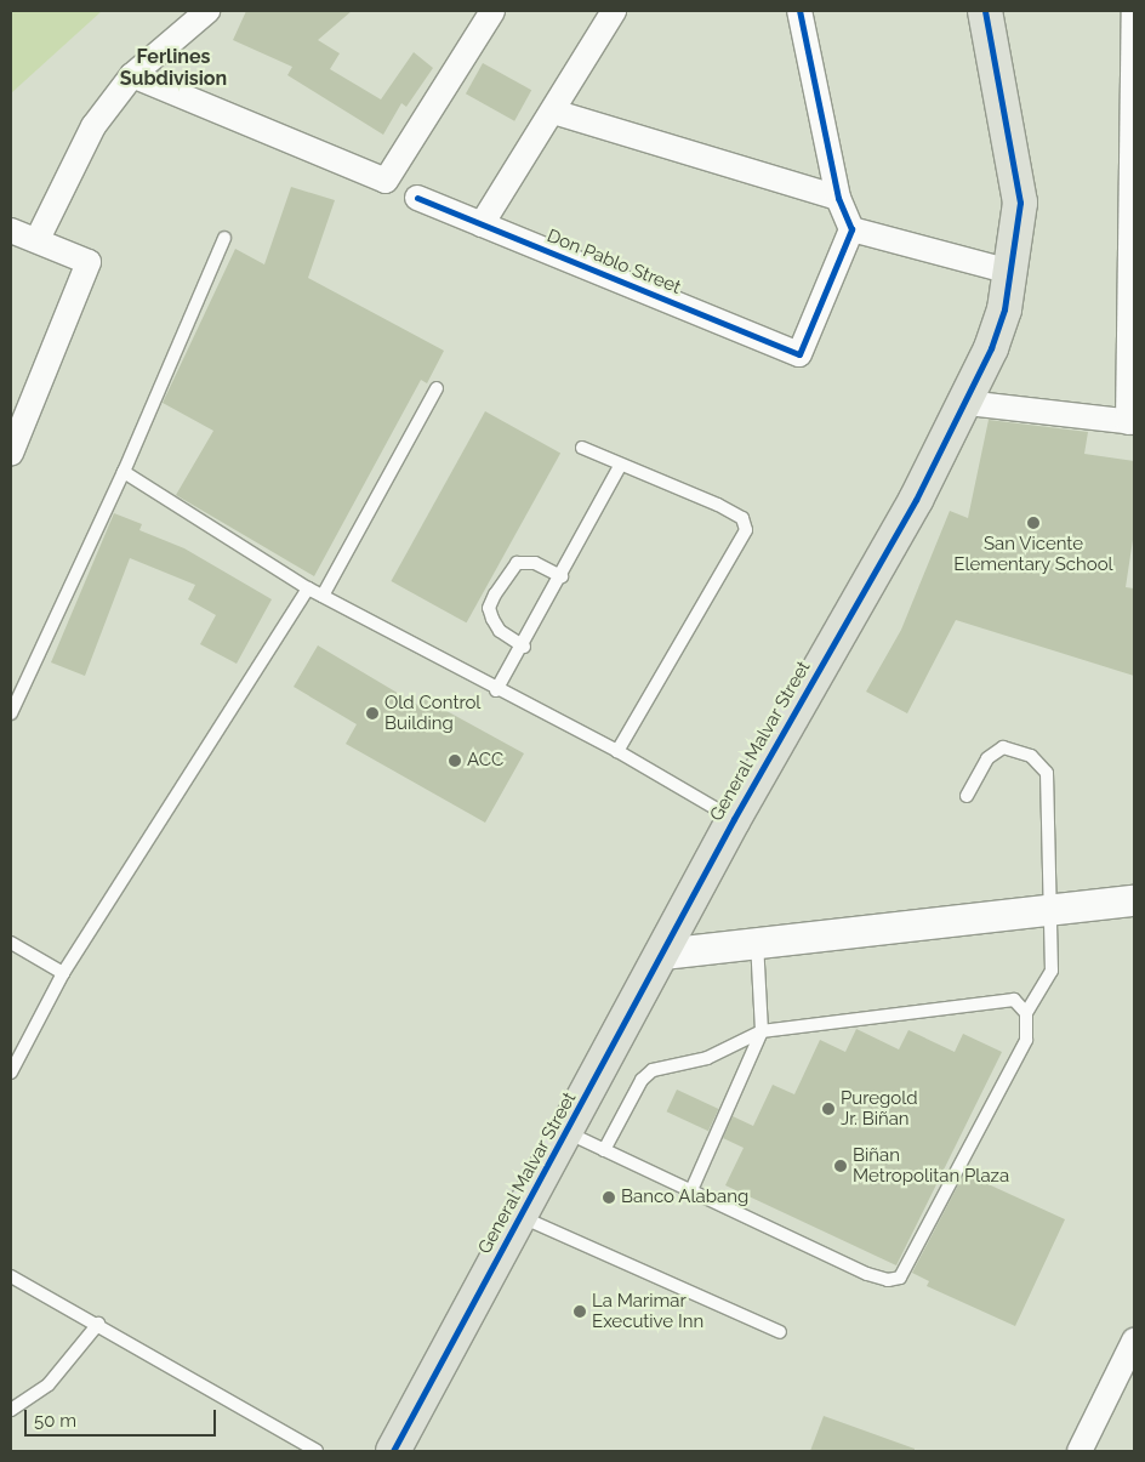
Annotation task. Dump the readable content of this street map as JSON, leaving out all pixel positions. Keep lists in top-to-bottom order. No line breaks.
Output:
{"streets":{"highway":["General Malvar Street"],"street":["Don Pablo Street"]},"districts":["Ferlines Subdivision"],"places":["San Vicente Elementary School","Old Control Building","ACC","Puregold Jr. Biñan","Biñan Metropolitan Plaza","Banco Alabang","La Marimar Executive Inn"],"scale_bar":"50 m"}
